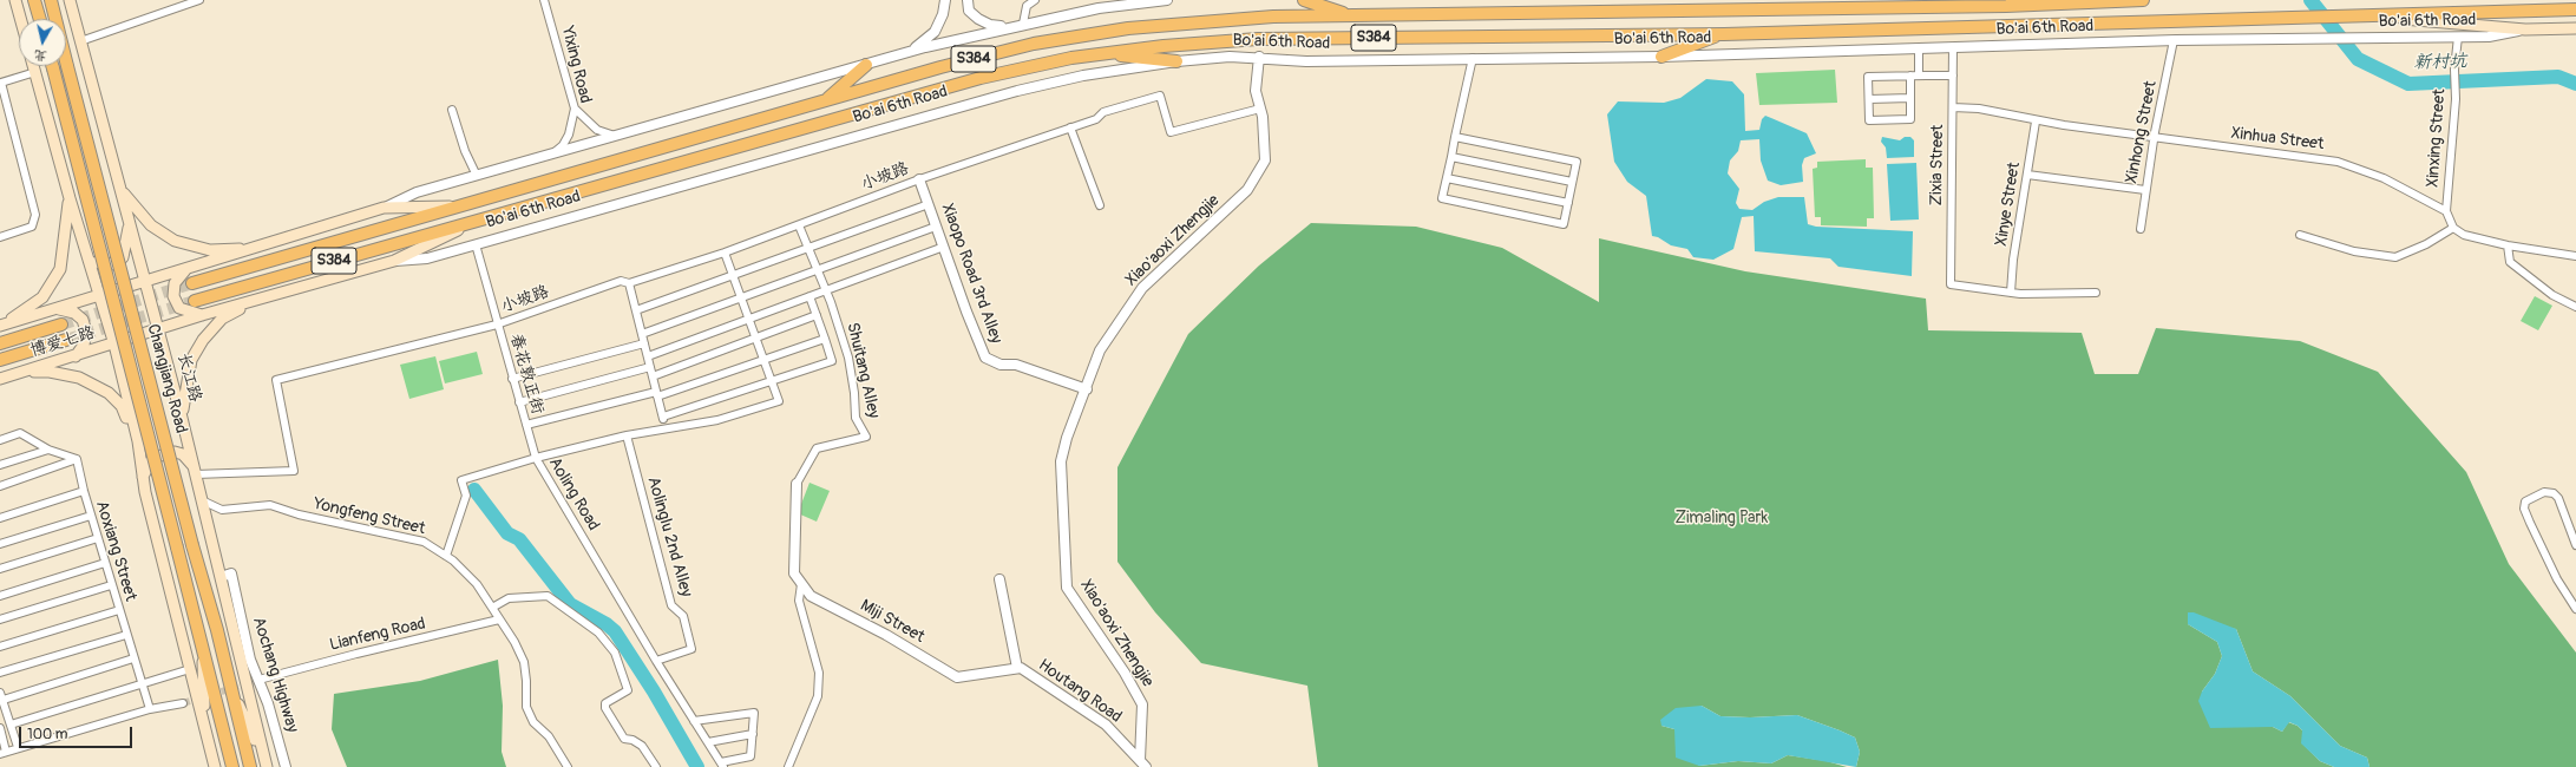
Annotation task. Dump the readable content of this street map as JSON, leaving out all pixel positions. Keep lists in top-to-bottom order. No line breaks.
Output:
{"streets":{"highway":["Bo'ai 6th Road","S384","Changjiang Road"],"main road":["博爱七路","长江路"],"street":["Yixing Road","Xinhong Street","Xinxing Street","Xinhua Street","Zixia Street","小坡路","Xinye Street","Xiao'aoxi Zhengjie","Xiaopo Road 3rd Alley","Shuitang Alley","春花敦正街","Aoling Road","Yongfeng Street","Aolinglu 2nd Alley","Aoxiang Street","Miji Street","Lianfeng Road","Aochang Highway","Houtang Road"]},"crossings":[["Bo'ai 6th Road","Xinhong Street"],["Bo'ai 6th Road","Xinxing Street"],["Bo'ai 6th Road","Zixia Street"],["Bo'ai 6th Road","Xiao'aoxi Zhengjie"],["Bo'ai 6th Road","博爱七路"],["Bo'ai 6th Road","春花敦正街"],["Bo'ai 6th Road","长江路"],["Xinhong Street","Xinhua Street"],["Xinxing Street","Xinhua Street"],["Xinhua Street","Zixia Street"],["Xinhua Street","Xinye Street"],["Zixia Street","Xinye Street"],["小坡路","Xiao'aoxi Zhengjie"],["小坡路","Xiaopo Road 3rd Alley"],["小坡路","Shuitang Alley"],["小坡路","春花敦正街"],["小坡路","长江路"],["Xiao'aoxi Zhengjie","Xiaopo Road 3rd Alley"],["Xiao'aoxi Zhengjie","Houtang Road"],["春花敦正街","Aoling Road"],["长江路","Yongfeng Street"],["长江路","Aochang Highway"],["Aoling Road","Aolinglu 2nd Alley"],["Yongfeng Street","Lianfeng Road"],["Miji Street","Houtang Road"]],"water":["新村坑"],"parks":["Zimaling Park"],"scale_bar":"100 m","north":"bottom"}
